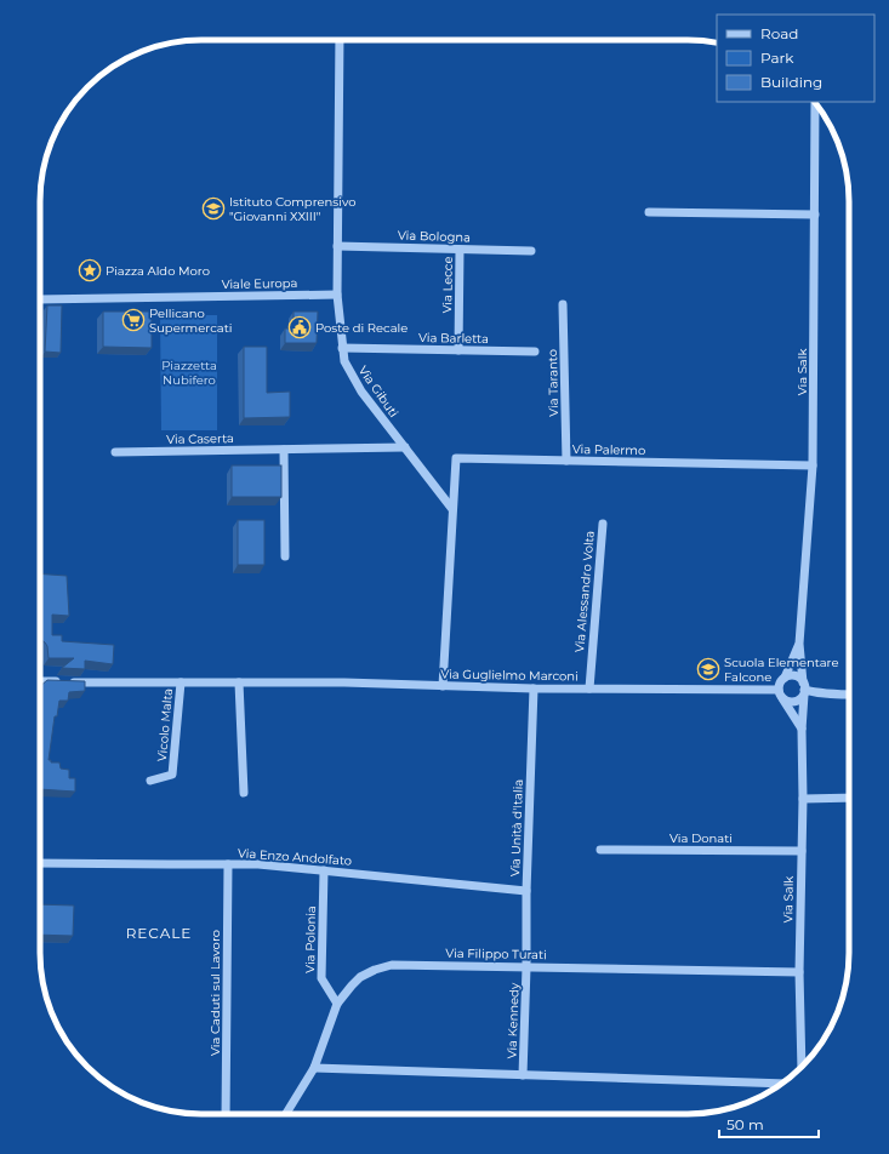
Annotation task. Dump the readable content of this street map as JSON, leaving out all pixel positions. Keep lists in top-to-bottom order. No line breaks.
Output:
{"streets":{"street":["Via Bologna","Viale Europa","Via Lecce","Via Barletta","Via Salk","Via Taranto","Via Gibuti","Via Caserta","Via Palermo","Via Alessandro Volta","Via Guglielmo Marconi","Vicolo Malta","Via Unità d'Italia","Via Donati","Via Enzo Andolfato","Via Polonia","Via Filippo Turati","Via Caduti sul Lavoro","Via Kennedy"]},"crossings":[["Via Bologna","Via Lecce"],["Via Bologna","Via Gibuti"],["Viale Europa","Via Gibuti"],["Via Lecce","Via Barletta"],["Via Barletta","Via Gibuti"],["Via Salk","Via Palermo"],["Via Salk","Via Guglielmo Marconi"],["Via Salk","Via Donati"],["Via Salk","Via Filippo Turati"],["Via Taranto","Via Palermo"],["Via Gibuti","Via Caserta"],["Via Gibuti","Via Palermo"],["Via Alessandro Volta","Via Guglielmo Marconi"],["Via Guglielmo Marconi","Vicolo Malta"],["Via Guglielmo Marconi","Via Unità d'Italia"],["Via Unità d'Italia","Via Enzo Andolfato"],["Via Unità d'Italia","Via Filippo Turati"],["Via Unità d'Italia","Via Kennedy"],["Via Enzo Andolfato","Via Polonia"],["Via Enzo Andolfato","Via Caduti sul Lavoro"],["Via Polonia","Via Filippo Turati"],["Via Filippo Turati","Via Kennedy"]],"districts":["RECALE"],"parks":["Piazzetta Nubifero"],"places":{"school or university":["Istituto Comprensivo \"Giovanni XXIII\"","Scuola Elementare Falcone"],"place":["Piazza Aldo Moro"],"supermarket":["Pellicano Supermercati"],"public building":["Poste di Recale"]},"legend":["Road","Park","Building"],"scale_bar":"50 m"}
